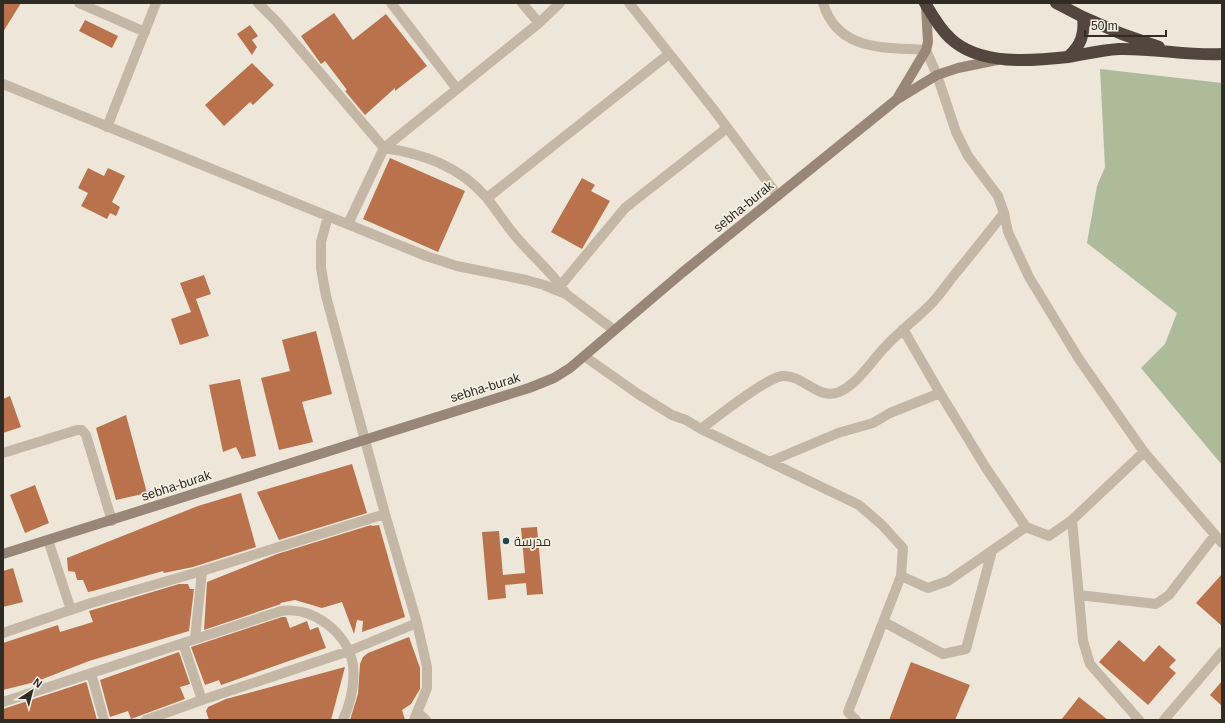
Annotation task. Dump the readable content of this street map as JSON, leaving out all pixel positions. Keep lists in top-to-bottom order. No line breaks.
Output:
{"streets":{"highway":["sebha-burak"]},"places":["مدرسة"],"scale_bar":"50 m","north":"top right"}
